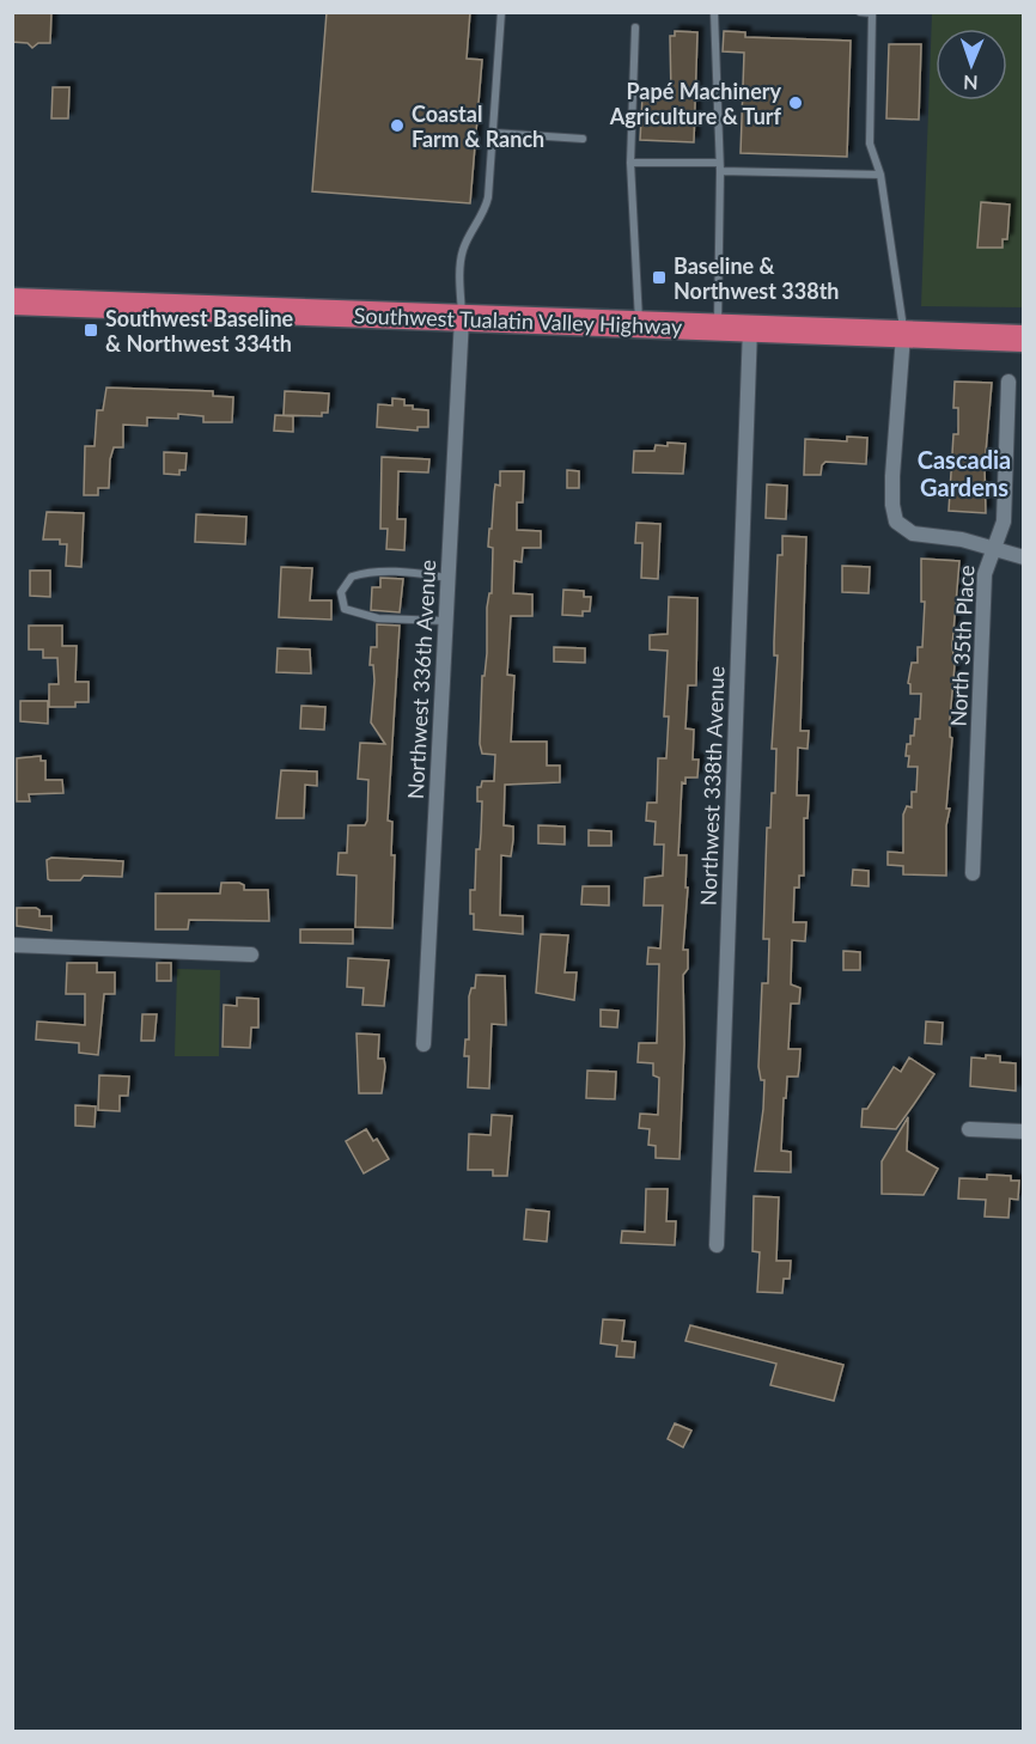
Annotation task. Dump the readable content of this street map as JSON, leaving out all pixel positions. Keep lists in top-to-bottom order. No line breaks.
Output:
{"streets":{"highway":["Southwest Tualatin Valley Highway"],"street":["North 35th Place","Northwest 336th Avenue","Northwest 338th Avenue"]},"crossings":[["Southwest Tualatin Valley Highway","Northwest 336th Avenue"],["Southwest Tualatin Valley Highway","Northwest 338th Avenue"]],"districts":["Cascadia Gardens"],"places":{"other":["Papé Machinery Agriculture & Turf","Coastal Farm & Ranch"],"transit":["Baseline & Northwest 338th","Southwest Baseline & Northwest 334th"]},"north":"bottom"}
